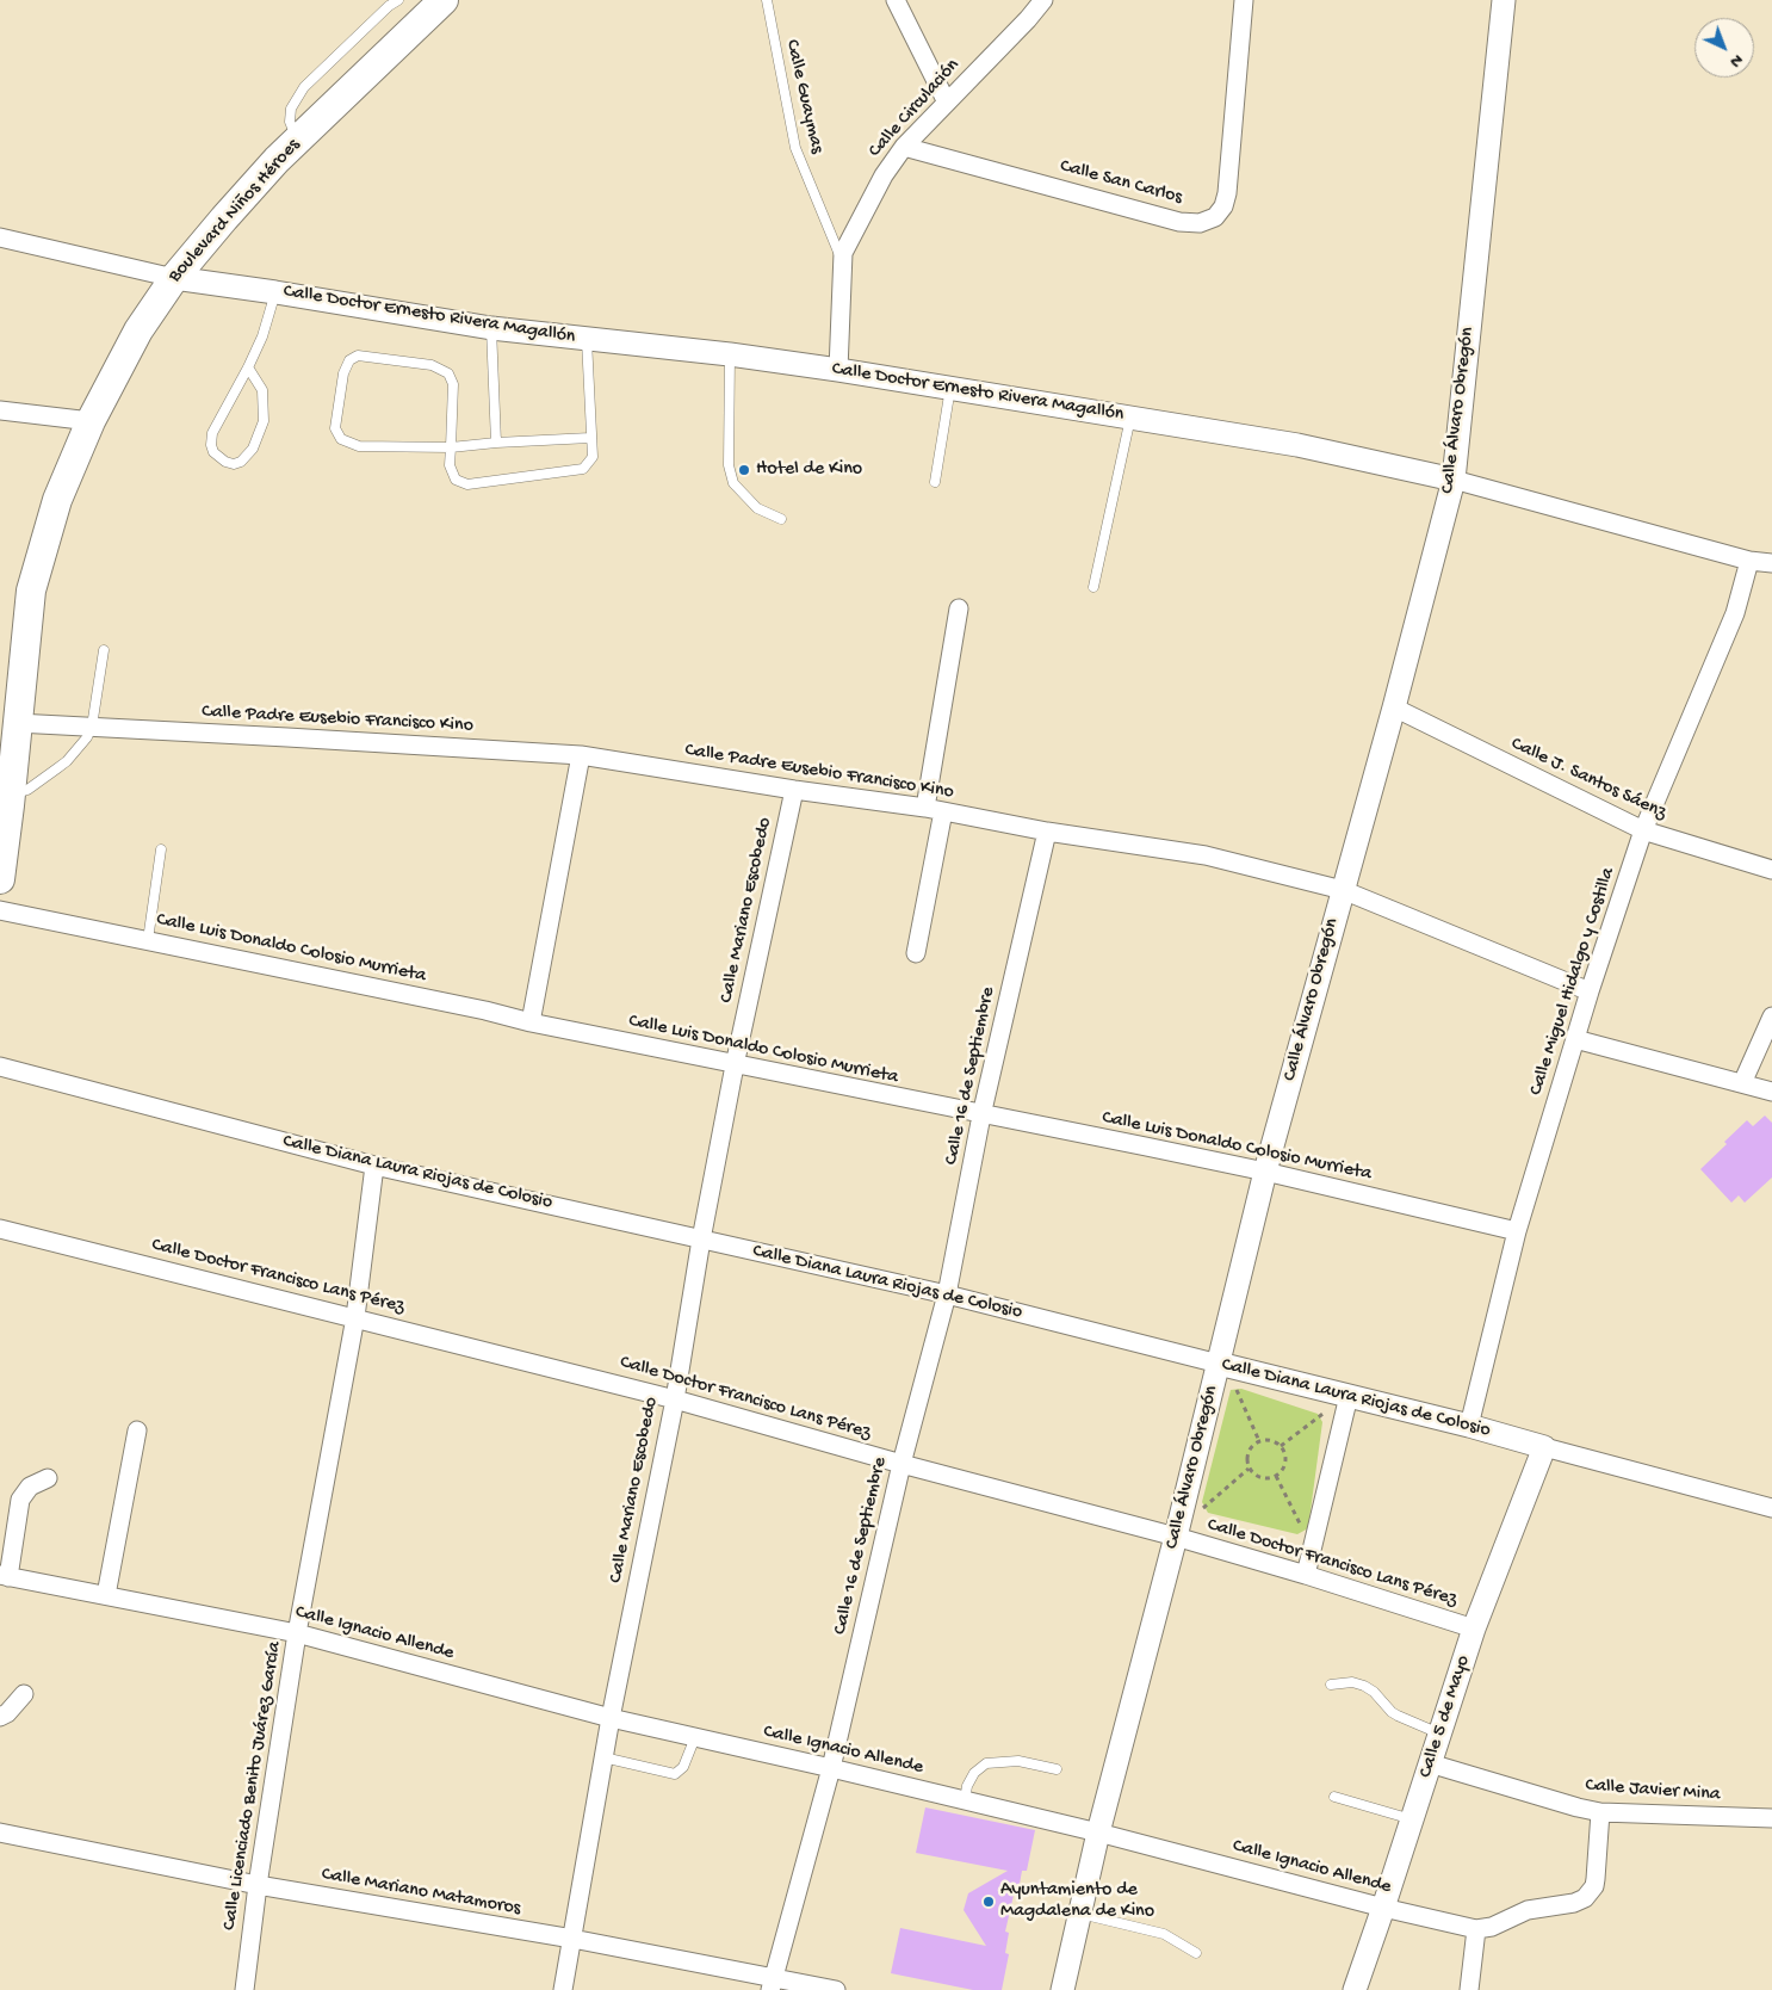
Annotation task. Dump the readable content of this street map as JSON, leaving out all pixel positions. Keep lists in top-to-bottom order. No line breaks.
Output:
{"streets":{"main road":["Boulevard Niños Héroes"],"street":["Calle Circulación","Calle San Carlos","Calle Doctor Ernesto Rivera Magallón","Calle Álvaro Obregón","Calle Padre Eusebio Francisco Kino","Calle J. Santos Sáenz","Calle Mariano Escobedo","Calle Luis Donaldo Colosio Murrieta","Calle Miguel Hidalgo y Costilla","Calle 16 de Septiembre","Calle Diana Laura Riojas de Colosio","Calle Doctor Francisco Lans Pérez","Calle Ignacio Allende","Calle 5 de Mayo","Calle Licenciado Benito Juárez García","Calle Javier Mina","Calle Mariano Matamoros"],"lane":["Calle Guaymas"]},"crossings":[["Calle Guaymas","Calle Circulación"],["Calle Circulación","Calle San Carlos"],["Calle Circulación","Calle Doctor Ernesto Rivera Magallón"],["Boulevard Niños Héroes","Calle Doctor Ernesto Rivera Magallón"],["Boulevard Niños Héroes","Calle Padre Eusebio Francisco Kino"],["Calle Doctor Ernesto Rivera Magallón","Calle Álvaro Obregón"],["Calle Doctor Ernesto Rivera Magallón","Calle Miguel Hidalgo y Costilla"],["Calle Álvaro Obregón","Calle Padre Eusebio Francisco Kino"],["Calle Álvaro Obregón","Calle J. Santos Sáenz"],["Calle Álvaro Obregón","Calle Luis Donaldo Colosio Murrieta"],["Calle Álvaro Obregón","Calle Diana Laura Riojas de Colosio"],["Calle Álvaro Obregón","Calle Doctor Francisco Lans Pérez"],["Calle Álvaro Obregón","Calle Ignacio Allende"],["Calle Padre Eusebio Francisco Kino","Calle Mariano Escobedo"],["Calle Padre Eusebio Francisco Kino","Calle Miguel Hidalgo y Costilla"],["Calle Padre Eusebio Francisco Kino","Calle 16 de Septiembre"],["Calle J. Santos Sáenz","Calle Miguel Hidalgo y Costilla"],["Calle Mariano Escobedo","Calle Luis Donaldo Colosio Murrieta"],["Calle Mariano Escobedo","Calle Diana Laura Riojas de Colosio"],["Calle Mariano Escobedo","Calle Doctor Francisco Lans Pérez"],["Calle Mariano Escobedo","Calle Ignacio Allende"],["Calle Mariano Escobedo","Calle Mariano Matamoros"],["Calle Luis Donaldo Colosio Murrieta","Calle Miguel Hidalgo y Costilla"],["Calle Luis Donaldo Colosio Murrieta","Calle 16 de Septiembre"],["Calle Miguel Hidalgo y Costilla","Calle Diana Laura Riojas de Colosio"],["Calle 16 de Septiembre","Calle Diana Laura Riojas de Colosio"],["Calle 16 de Septiembre","Calle Doctor Francisco Lans Pérez"],["Calle 16 de Septiembre","Calle Ignacio Allende"],["Calle 16 de Septiembre","Calle Mariano Matamoros"],["Calle Diana Laura Riojas de Colosio","Calle 5 de Mayo"],["Calle Diana Laura Riojas de Colosio","Calle Licenciado Benito Juárez García"],["Calle Doctor Francisco Lans Pérez","Calle 5 de Mayo"],["Calle Doctor Francisco Lans Pérez","Calle Licenciado Benito Juárez García"],["Calle Ignacio Allende","Calle 5 de Mayo"],["Calle Ignacio Allende","Calle Licenciado Benito Juárez García"],["Calle Ignacio Allende","Calle Javier Mina"],["Calle 5 de Mayo","Calle Javier Mina"],["Calle Licenciado Benito Juárez García","Calle Mariano Matamoros"]],"places":["Hotel de Kino","Ayuntamiento de Magdalena de Kino"],"north":"bottom right"}
